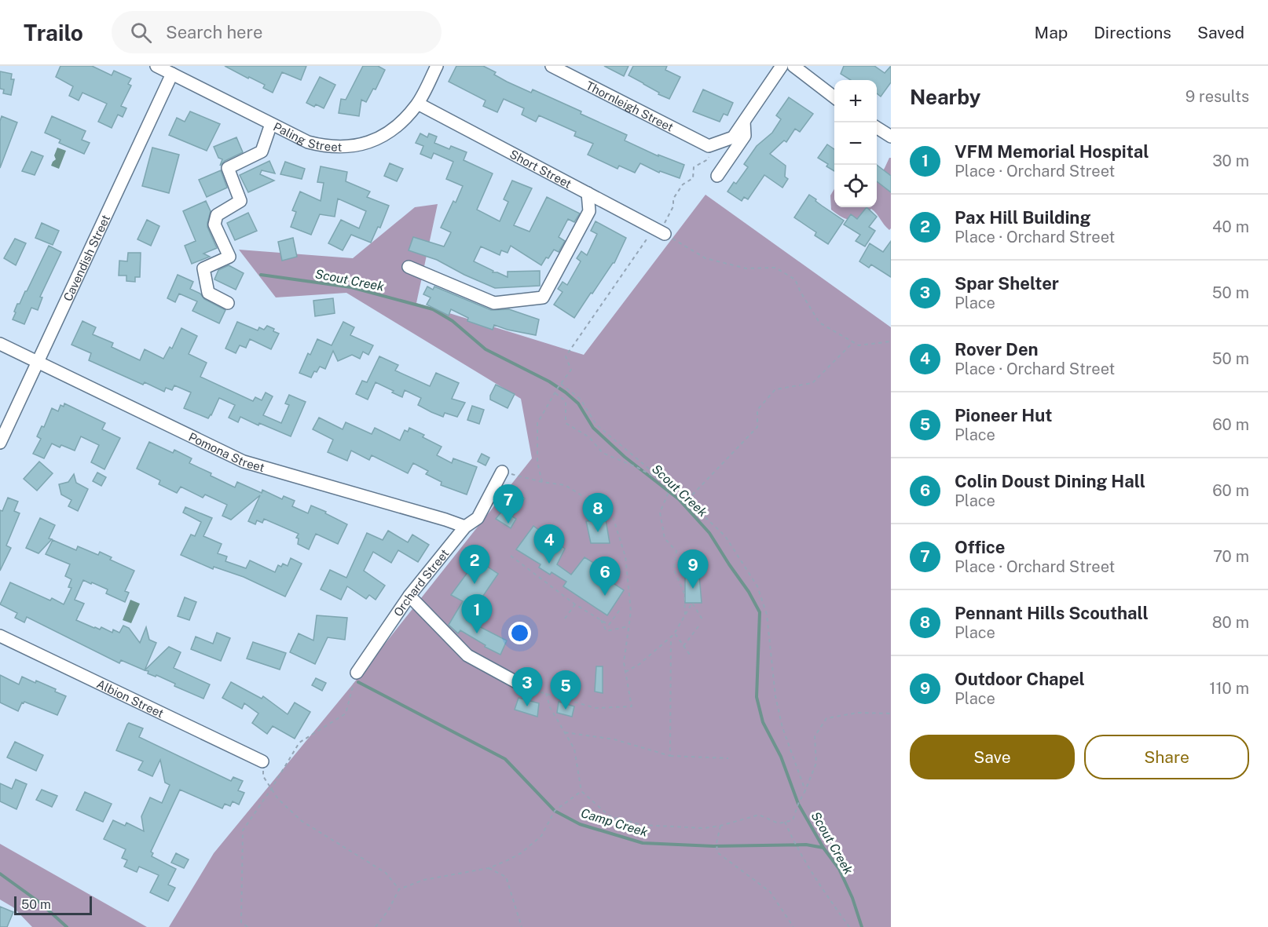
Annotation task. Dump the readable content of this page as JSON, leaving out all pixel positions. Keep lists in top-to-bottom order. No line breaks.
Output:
{"streets":{"street":["Thornleigh Street","Paling Street","Short Street","Cavendish Street","Pomona Street","Orchard Street","Albion Street"]},"crossings":[["Paling Street","Short Street"],["Paling Street","Cavendish Street"],["Cavendish Street","Pomona Street"],["Pomona Street","Orchard Street"]],"water":["Scout Creek","Camp Creek"],"scale_bar":"50 m","page":{"header":"Trailo","search":"Search here","nav":["Map","Directions","Saved"],"heading":["Nearby","9 results"],"map_buttons":["+","−"],"list":[{"mark":"1","name":"VFM Memorial Hospital","note":"Place · Orchard Street","value":"30 m"},{"mark":"2","name":"Pax Hill Building","note":"Place · Orchard Street","value":"40 m"},{"mark":"3","name":"Spar Shelter","note":"Place","value":"50 m"},{"mark":"4","name":"Rover Den","note":"Place · Orchard Street","value":"50 m"},{"mark":"5","name":"Pioneer Hut","note":"Place","value":"60 m"},{"mark":"6","name":"Colin Doust Dining Hall","note":"Place","value":"60 m"},{"mark":"7","name":"Office","note":"Place · Orchard Street","value":"70 m"},{"mark":"8","name":"Pennant Hills Scouthall","note":"Place","value":"80 m"},{"mark":"9","name":"Outdoor Chapel","note":"Place","value":"110 m"}],"pins":["7","8","4","2","9","6","1","3","5"],"buttons":["Save","Share"],"scale":"50 m"}}
